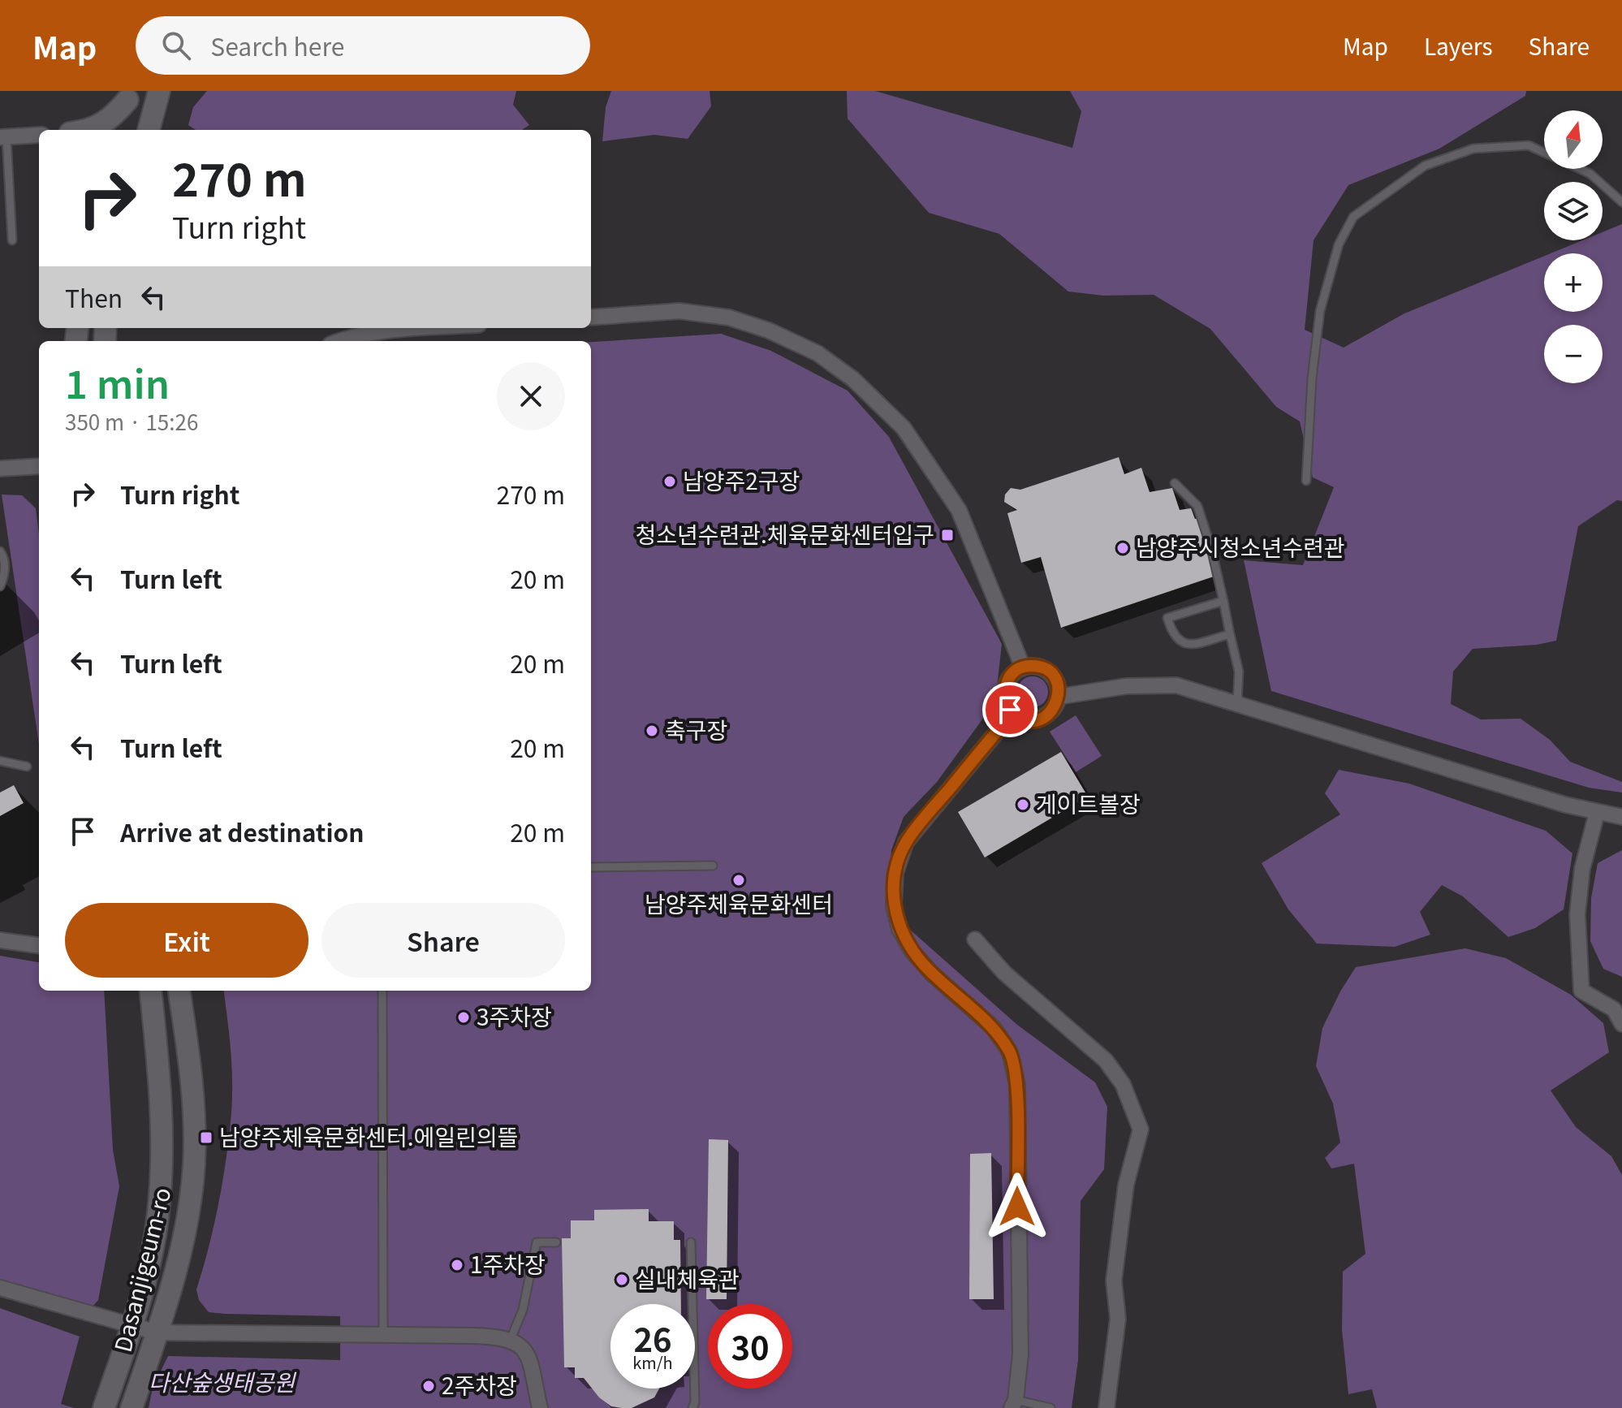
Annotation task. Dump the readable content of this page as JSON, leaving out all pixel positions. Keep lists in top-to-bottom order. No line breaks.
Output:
{"streets":{"street":["Dasanjigeum-ro"]},"parks":["다산숲생태공원"],"places":{"other":["남양주2구장","남양주시청소년수련관","축구장","게이트볼장","남양주체육문화센터","3주차장","1주차장","실내체육관","2주차장"],"transit":["청소년수련관.체육문화센터입구","남양주체육문화센터.에일린의뜰"]},"north":"top","page":{"header":"Map","search":"Search here","nav":["Map","Layers","Share"],"map_buttons":["+","−"],"turn":["270 m","Turn right"],"then":"Then","heading":["1 min","350 m · 15:26"],"list":[{"name":"Turn right","value":"270 m"},{"name":"Turn left","value":"20 m"},{"name":"Turn left","value":"20 m"},{"name":"Turn left","value":"20 m"},{"name":"Arrive at destination","value":"20 m"}],"buttons":["Exit","Share"],"speed":"26 km/h","limit":"30"}}
